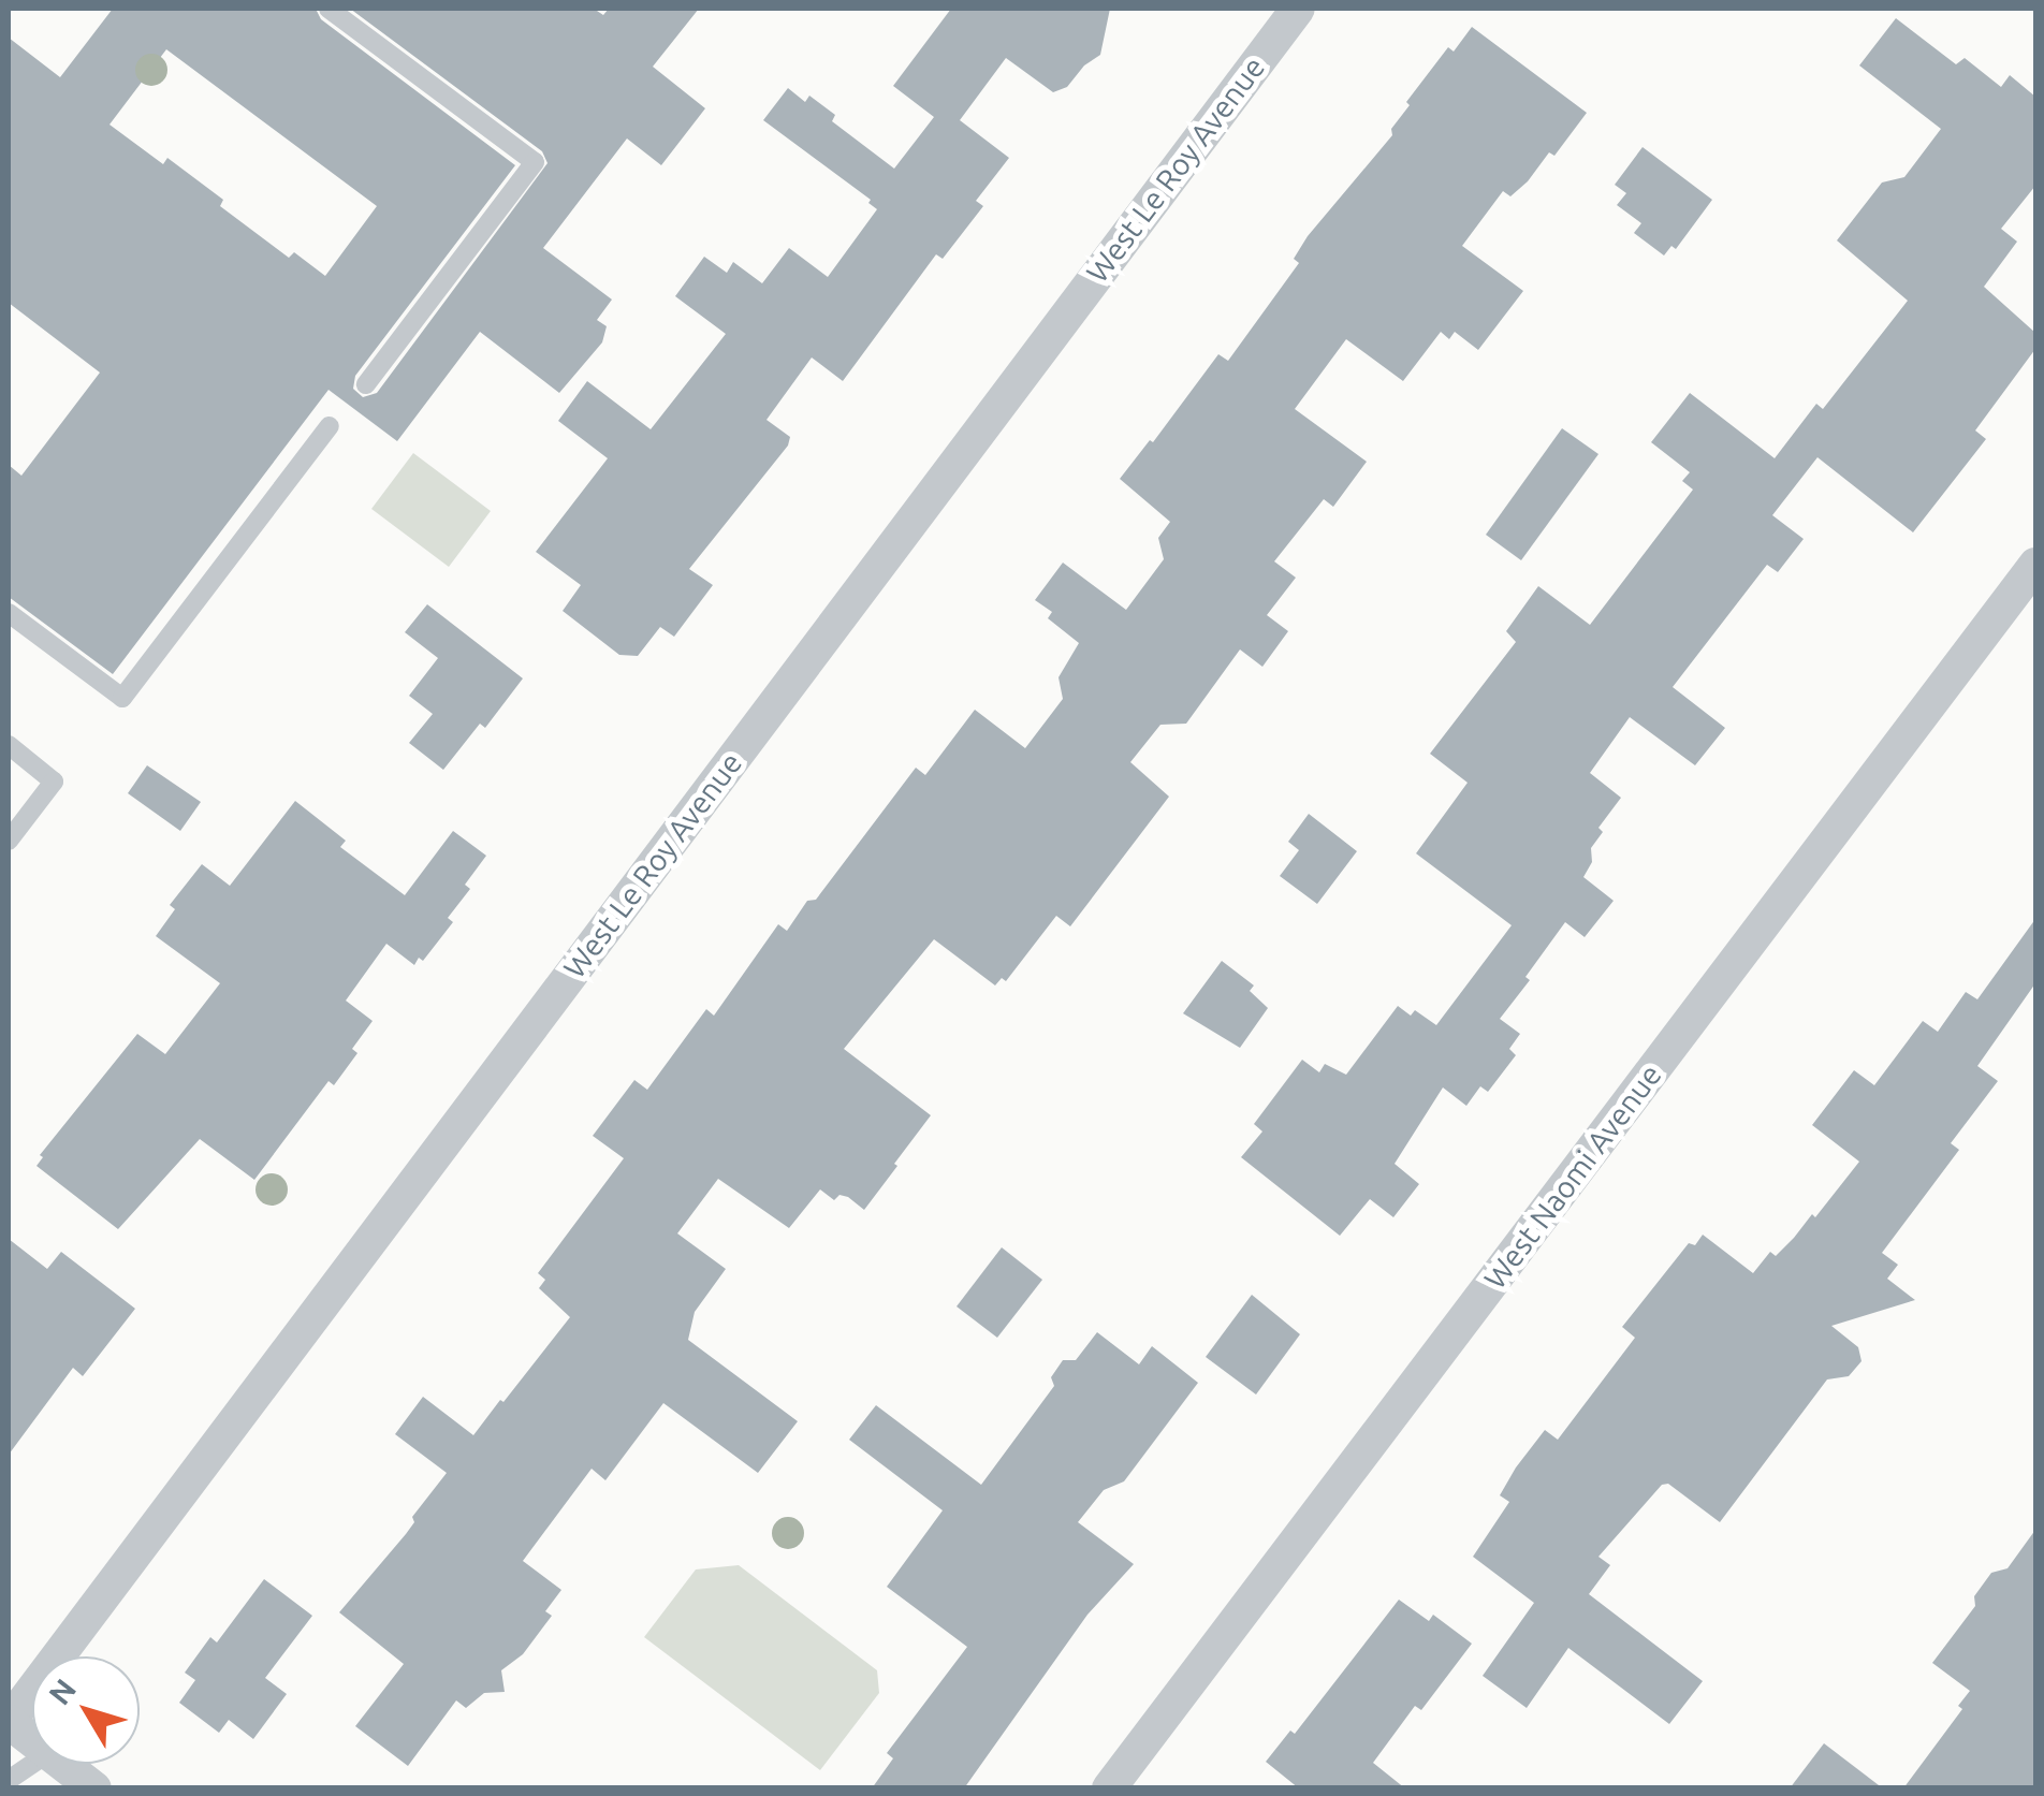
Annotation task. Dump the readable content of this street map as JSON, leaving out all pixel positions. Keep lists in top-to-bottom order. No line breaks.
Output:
{"streets":{"street":["West Le Roy Avenue","West Naomi Avenue"]},"north":"top left"}
